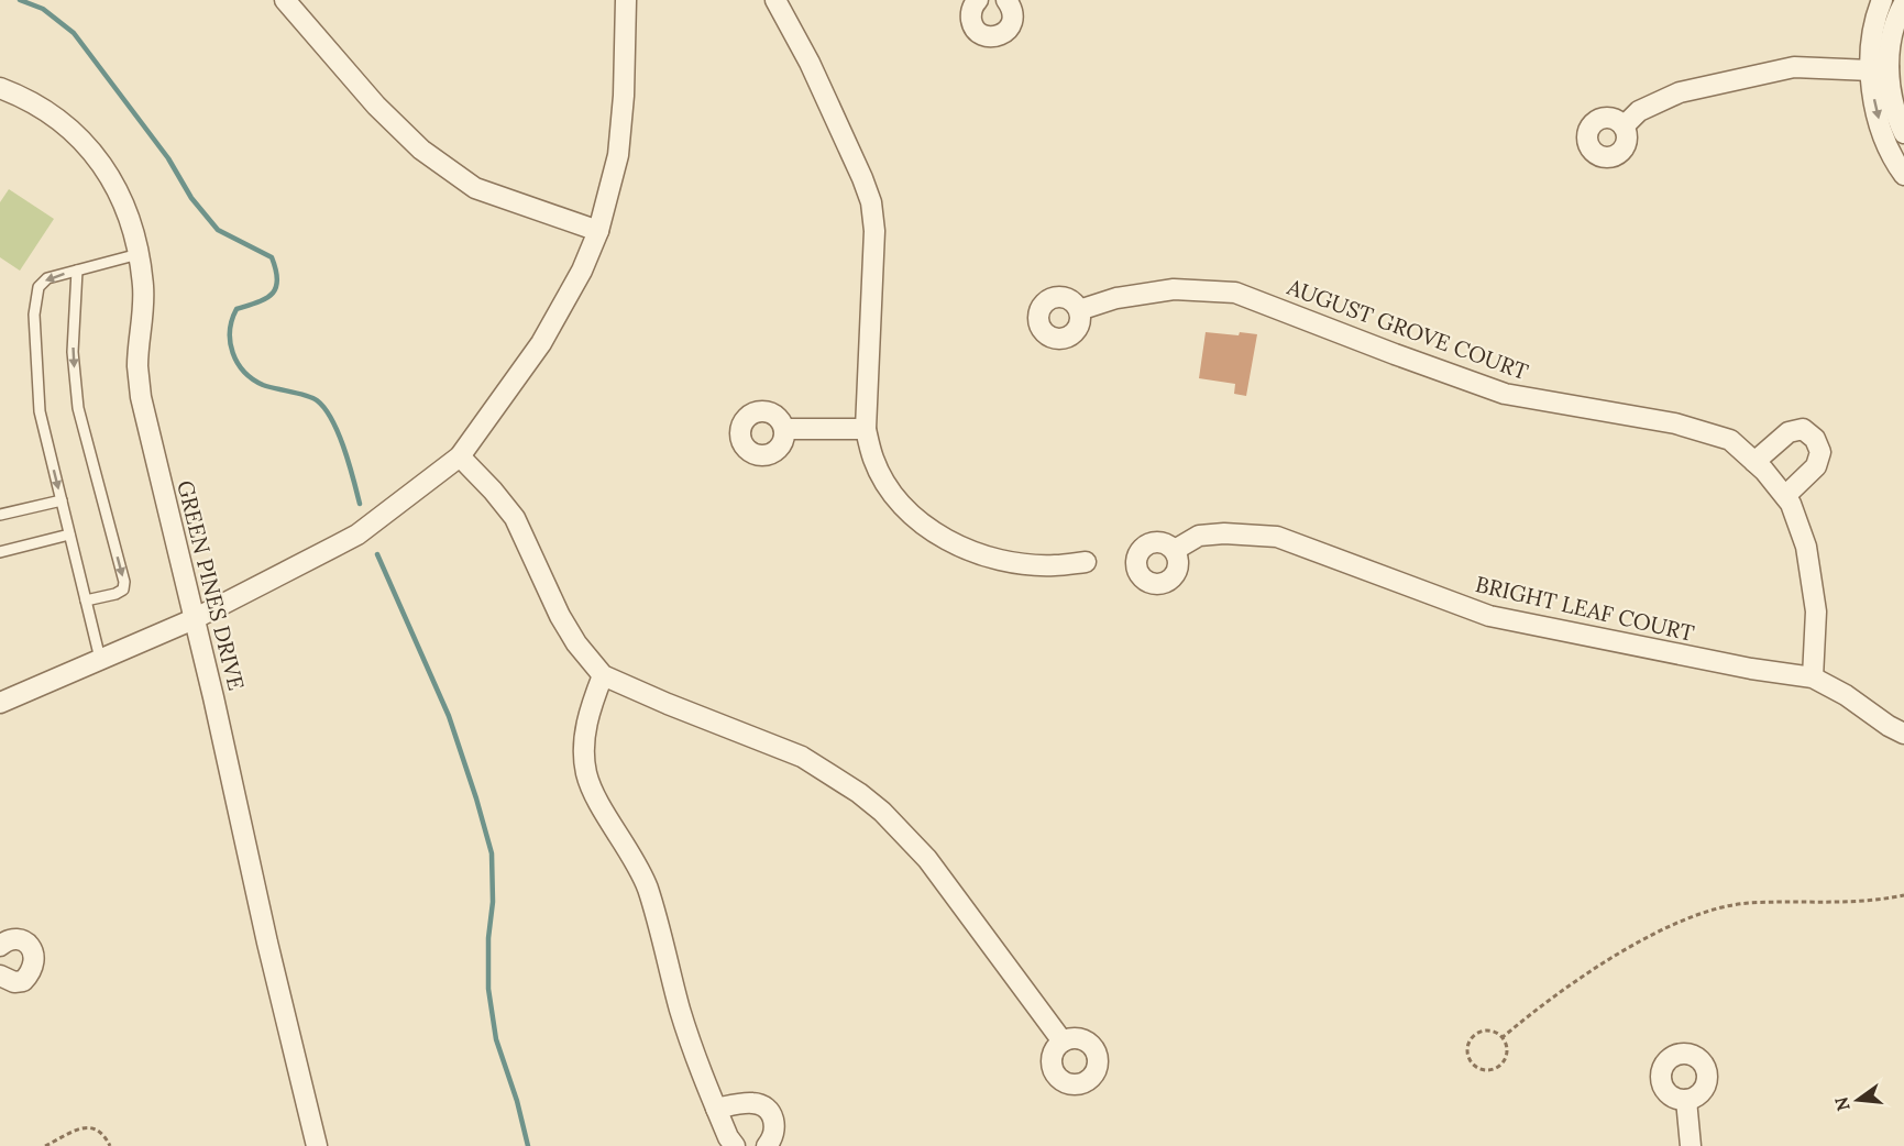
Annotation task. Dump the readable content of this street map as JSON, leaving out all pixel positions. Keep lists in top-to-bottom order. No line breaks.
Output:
{"streets":{"street":["AUGUST GROVE COURT","GREEN PINES DRIVE","BRIGHT LEAF COURT"]},"crossings":[["AUGUST GROVE COURT","BRIGHT LEAF COURT"]],"north":"left"}
